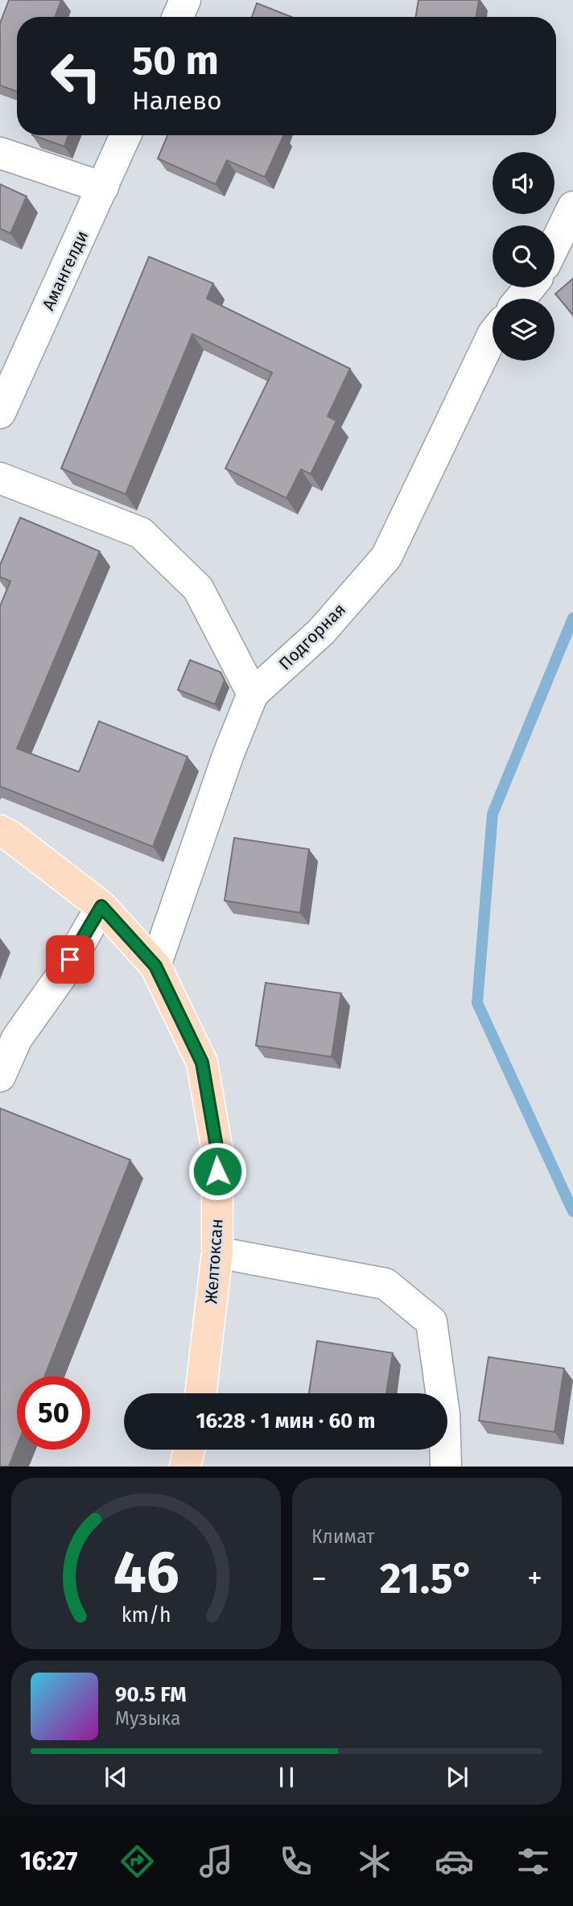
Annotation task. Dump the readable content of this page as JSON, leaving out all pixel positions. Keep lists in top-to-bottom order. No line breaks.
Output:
{"streets":{"main road":["Желтоксан"],"street":["Амангелди","Подгорная"]},"crossings":[["Подгорная","Желтоксан"]],"page":{"turn":["50 m","Налево"],"limit":"50","trip":"16:28 · 1 мин · 60 m","tile":"Климат","heat":["−","21.5°","+"],"song":["90.5 FM","Музыка"],"tabs":"16:27","gauge":["46","km/h"]}}
